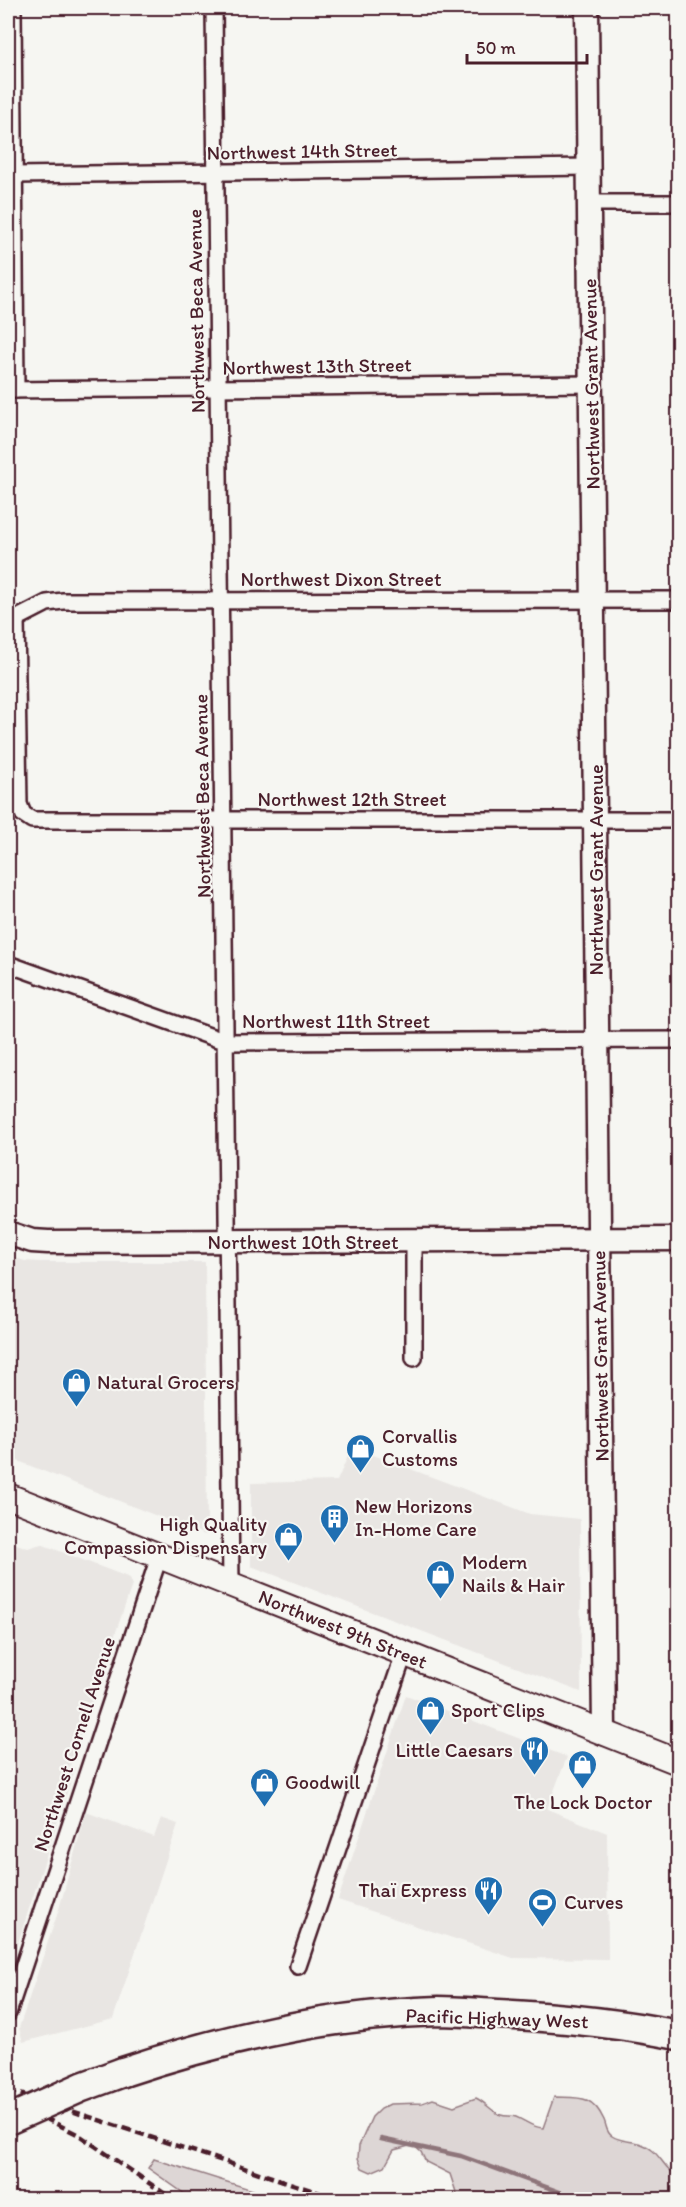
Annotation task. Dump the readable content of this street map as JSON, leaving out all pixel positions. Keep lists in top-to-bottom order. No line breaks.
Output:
{"streets":{"highway":["Pacific Highway West"],"main road":["Northwest Grant Avenue","Northwest 10th Street","Northwest 9th Street"],"street":["Northwest 14th Street","Northwest Beca Avenue","Northwest 13th Street","Northwest Dixon Street","Northwest 12th Street","Northwest 11th Street","Northwest Cornell Avenue"]},"crossings":[["Northwest 14th Street","Northwest Beca Avenue"],["Northwest 14th Street","Northwest Grant Avenue"],["Northwest Beca Avenue","Northwest 13th Street"],["Northwest Beca Avenue","Northwest Dixon Street"],["Northwest Beca Avenue","Northwest 12th Street"],["Northwest Beca Avenue","Northwest 11th Street"],["Northwest Beca Avenue","Northwest 10th Street"],["Northwest Beca Avenue","Northwest 9th Street"],["Northwest 13th Street","Northwest Grant Avenue"],["Northwest Grant Avenue","Northwest Dixon Street"],["Northwest Grant Avenue","Northwest 12th Street"],["Northwest Grant Avenue","Northwest 11th Street"],["Northwest Grant Avenue","Northwest 10th Street"],["Northwest Grant Avenue","Northwest 9th Street"],["Northwest Dixon Street","Northwest 12th Street"],["Northwest 9th Street","Northwest Cornell Avenue"]],"places":{"shop":["Natural Grocers","Corvallis Customs","High Quality Compassion Dispensary","Modern Nails & Hair","Sport Clips","The Lock Doctor","Goodwill"],"building":["New Horizons In-Home Care"],"restaurant":["Little Caesars","Thaï Express"],"sports":["Curves"]},"scale_bar":"50 m"}
